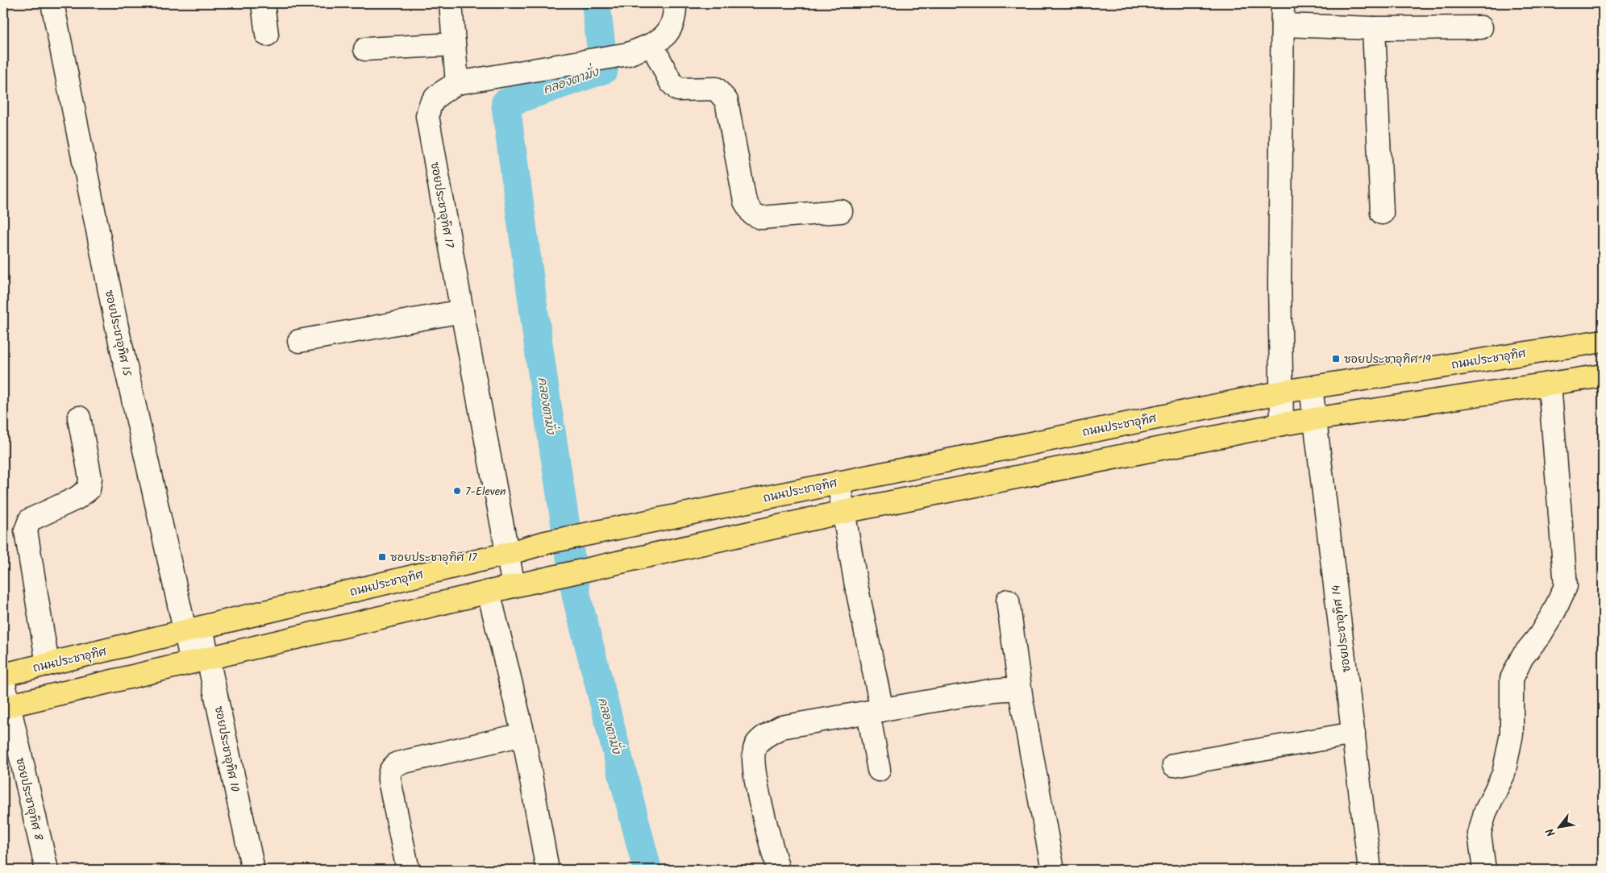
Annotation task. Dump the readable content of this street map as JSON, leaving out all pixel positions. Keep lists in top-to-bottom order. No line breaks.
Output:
{"streets":{"main road":["ถนนประชาอุทิศ"],"street":["ซอยประชาอุทิศ 17","ซอยประชาอุทิศ 15","ซอยประชาอุทิศ 14","ซอยประชาอุทิศ 10","ซอยประชาอุทิศ 8"]},"crossings":[["ซอยประชาอุทิศ 17","ถนนประชาอุทิศ"],["ซอยประชาอุทิศ 15","ถนนประชาอุทิศ"],["ซอยประชาอุทิศ 15","ซอยประชาอุทิศ 10"],["ถนนประชาอุทิศ","ซอยประชาอุทิศ 14"],["ถนนประชาอุทิศ","ซอยประชาอุทิศ 10"]],"water":["คลองตามั่ง"],"places":{"transit":["ซอยประชาอุทิศ 19","ซอยประชาอุทิศ 17"],"other":["7-Eleven"]},"north":"bottom left"}
